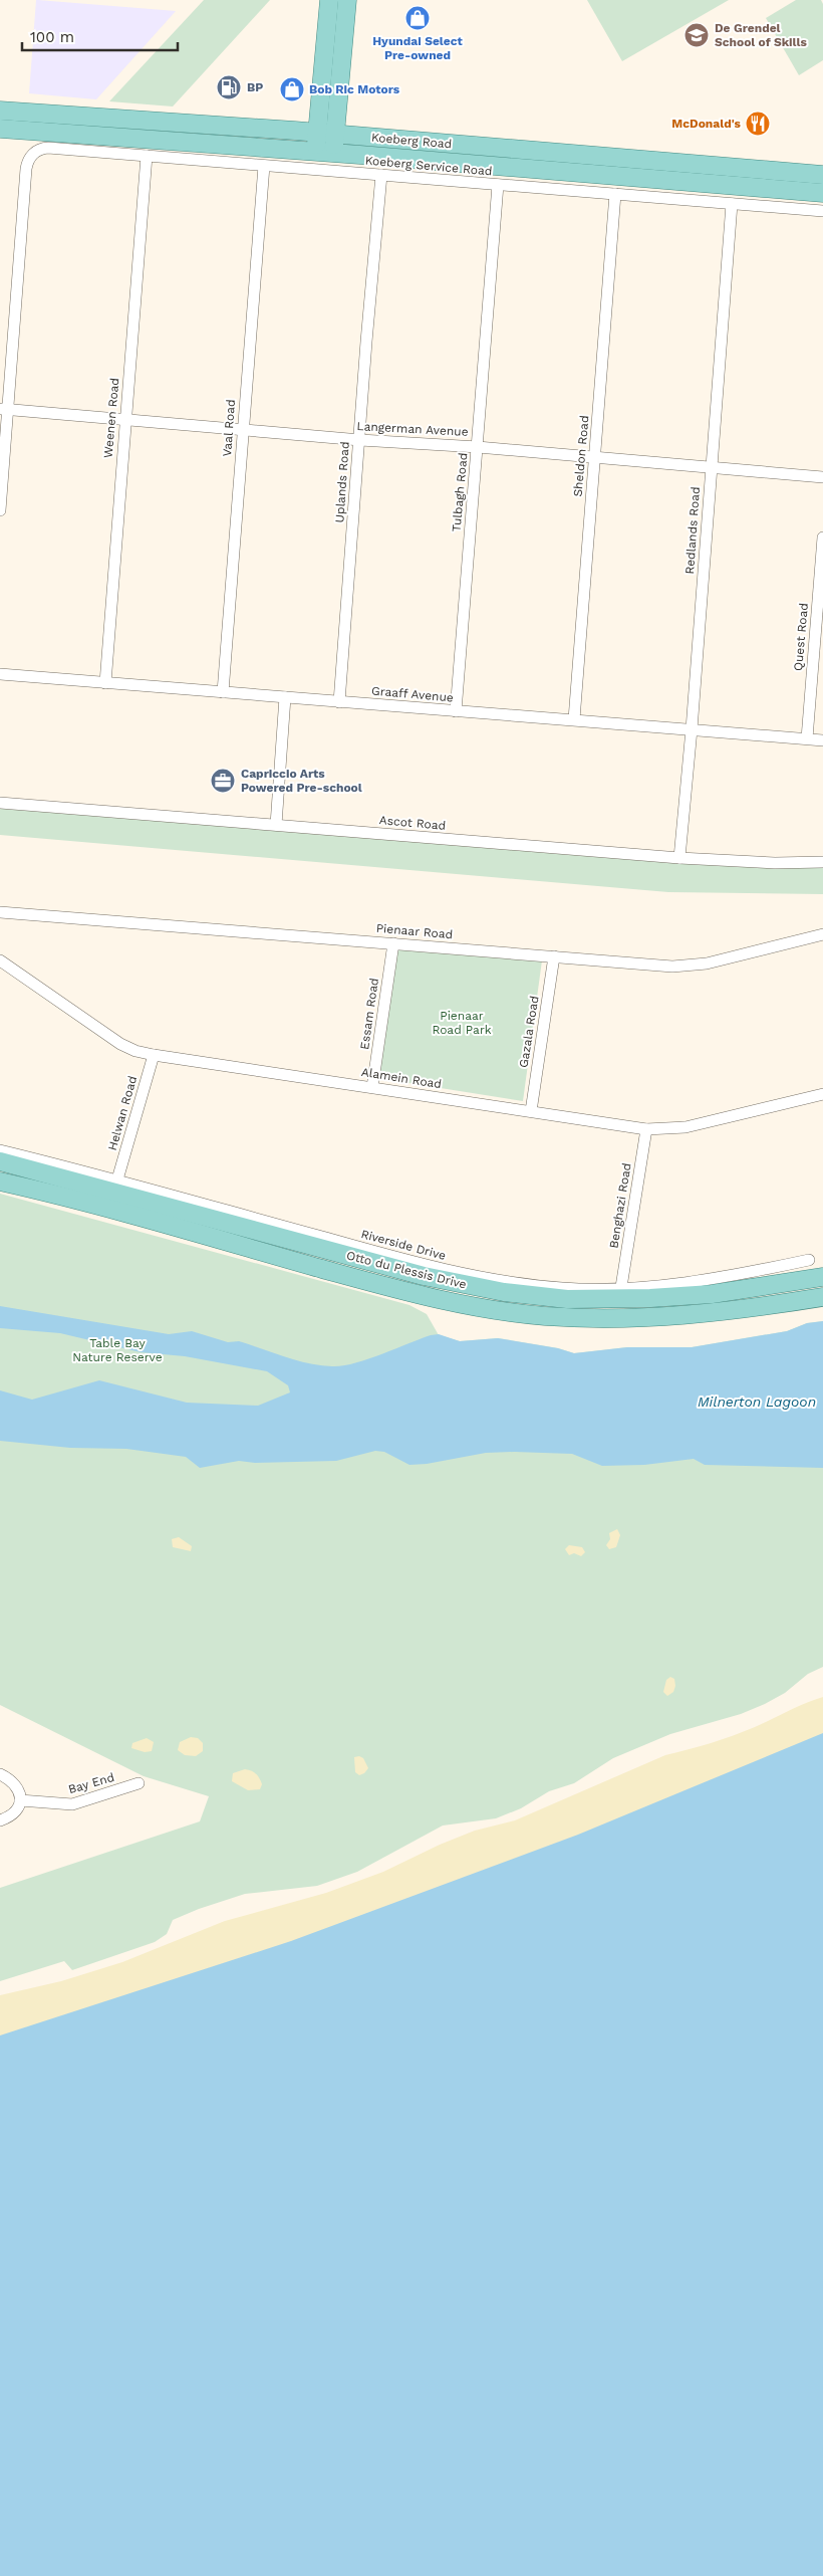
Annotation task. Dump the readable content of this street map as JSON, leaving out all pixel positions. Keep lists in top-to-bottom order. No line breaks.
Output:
{"streets":{"main road":["Koeberg Road","Otto du Plessis Drive"],"street":["Koeberg Service Road","Weenen Road","Vaal Road","Langerman Avenue","Sheldon Road","Uplands Road","Tulbagh Road","Redlands Road","Quest Road","Graaff Avenue","Ascot Road","Pienaar Road","Essam Road","Gazala Road","Alamein Road","Helwan Road","Benghazi Road","Riverside Drive","Bay End"]},"crossings":[["Koeberg Service Road","Weenen Road"],["Koeberg Service Road","Vaal Road"],["Koeberg Service Road","Langerman Avenue"],["Koeberg Service Road","Sheldon Road"],["Koeberg Service Road","Uplands Road"],["Koeberg Service Road","Tulbagh Road"],["Koeberg Service Road","Redlands Road"],["Weenen Road","Langerman Avenue"],["Weenen Road","Graaff Avenue"],["Vaal Road","Langerman Avenue"],["Vaal Road","Graaff Avenue"],["Langerman Avenue","Sheldon Road"],["Langerman Avenue","Uplands Road"],["Langerman Avenue","Tulbagh Road"],["Langerman Avenue","Redlands Road"],["Sheldon Road","Graaff Avenue"],["Uplands Road","Graaff Avenue"],["Tulbagh Road","Graaff Avenue"],["Redlands Road","Graaff Avenue"],["Redlands Road","Ascot Road"],["Quest Road","Graaff Avenue"],["Pienaar Road","Essam Road"],["Pienaar Road","Gazala Road"],["Essam Road","Alamein Road"],["Gazala Road","Alamein Road"],["Alamein Road","Helwan Road"],["Alamein Road","Benghazi Road"],["Helwan Road","Riverside Drive"],["Benghazi Road","Riverside Drive"]],"water":["Milnerton Lagoon"],"parks":["Pienaar Road Park","Table Bay Nature Reserve"],"places":{"shop":["Hyundai Select Pre-owned","Bob Ric Motors"],"school or university":["De Grendel School of Skills"],"fuel station":["BP"],"restaurant":["McDonald's"],"office":["Capriccio Arts Powered Pre-school"]},"scale_bar":"100 m"}
